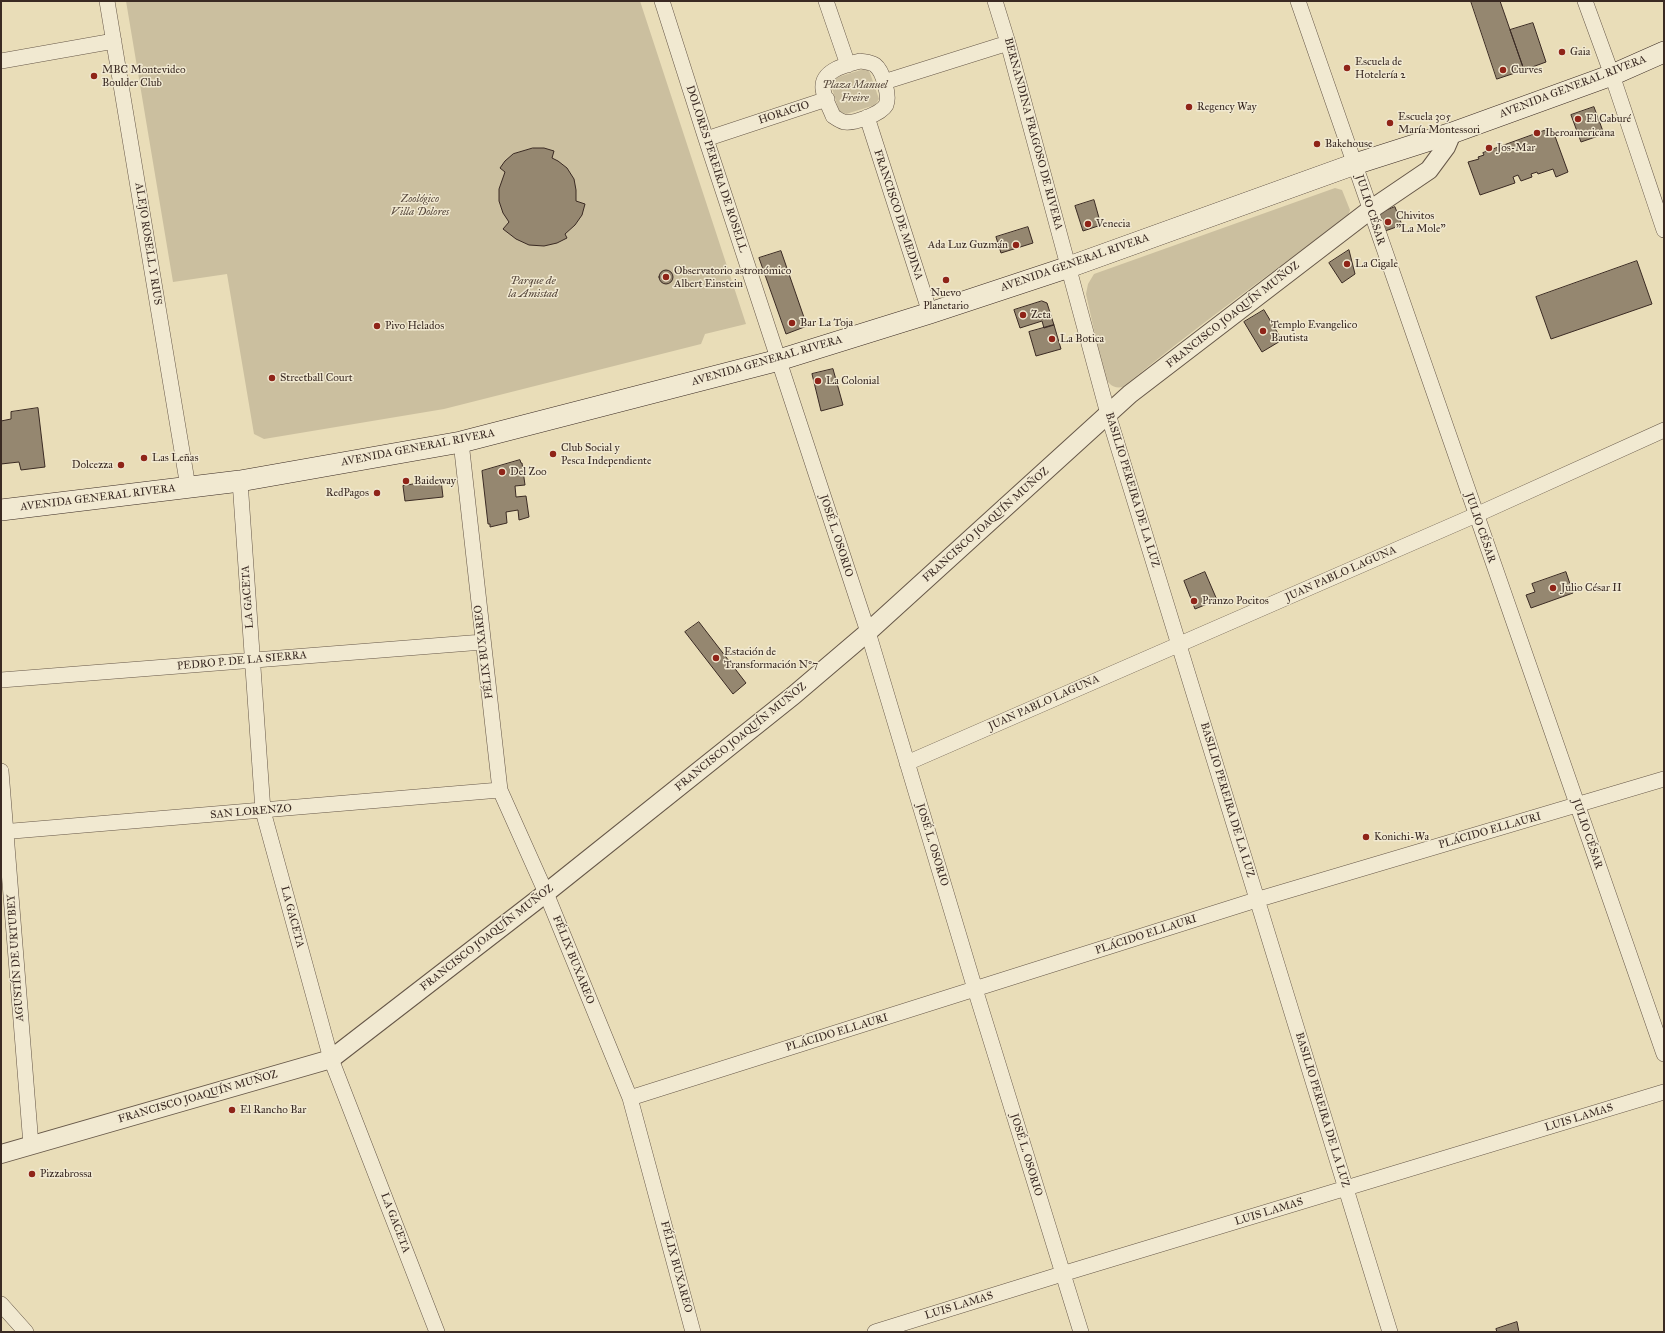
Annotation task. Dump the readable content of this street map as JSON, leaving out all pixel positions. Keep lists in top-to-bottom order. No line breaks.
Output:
{"streets":{"main road":["AVENIDA GENERAL RIVERA"],"street":["HORACIO","BERNANDINA FRAGOSO DE RIVERA","DOLORES PEREIRA DE ROSELL","JULIO CÉSAR","FRANCISCO DE MEDINA","ALEJO ROSELL Y RIUS","FRANCISCO JOAQUÍN MUÑOZ","BASILIO PEREIRA DE LA LUZ","JOSÉ L. OSORIO","JUAN PABLO LAGUNA","LA GACETA","FÉLIX BUXAREO","PEDRO P. DE LA SIERRA","SAN LORENZO","PLÁCIDO ELLAURI","AGUSTÍN DE URTUBEY","LUIS LAMAS"]},"crossings":[["AVENIDA GENERAL RIVERA","BERNANDINA FRAGOSO DE RIVERA"],["AVENIDA GENERAL RIVERA","DOLORES PEREIRA DE ROSELL"],["AVENIDA GENERAL RIVERA","JULIO CÉSAR"],["AVENIDA GENERAL RIVERA","FRANCISCO DE MEDINA"],["AVENIDA GENERAL RIVERA","ALEJO ROSELL Y RIUS"],["AVENIDA GENERAL RIVERA","FRANCISCO JOAQUÍN MUÑOZ"],["AVENIDA GENERAL RIVERA","BASILIO PEREIRA DE LA LUZ"],["AVENIDA GENERAL RIVERA","JOSÉ L. OSORIO"],["AVENIDA GENERAL RIVERA","LA GACETA"],["AVENIDA GENERAL RIVERA","FÉLIX BUXAREO"],["HORACIO","DOLORES PEREIRA DE ROSELL"],["HORACIO","FRANCISCO DE MEDINA"],["BERNANDINA FRAGOSO DE RIVERA","BASILIO PEREIRA DE LA LUZ"],["DOLORES PEREIRA DE ROSELL","JOSÉ L. OSORIO"],["JULIO CÉSAR","FRANCISCO JOAQUÍN MUÑOZ"],["JULIO CÉSAR","JUAN PABLO LAGUNA"],["JULIO CÉSAR","PLÁCIDO ELLAURI"],["FRANCISCO JOAQUÍN MUÑOZ","BASILIO PEREIRA DE LA LUZ"],["FRANCISCO JOAQUÍN MUÑOZ","JOSÉ L. OSORIO"],["FRANCISCO JOAQUÍN MUÑOZ","LA GACETA"],["FRANCISCO JOAQUÍN MUÑOZ","FÉLIX BUXAREO"],["FRANCISCO JOAQUÍN MUÑOZ","AGUSTÍN DE URTUBEY"],["BASILIO PEREIRA DE LA LUZ","JUAN PABLO LAGUNA"],["BASILIO PEREIRA DE LA LUZ","PLÁCIDO ELLAURI"],["BASILIO PEREIRA DE LA LUZ","LUIS LAMAS"],["JOSÉ L. OSORIO","JUAN PABLO LAGUNA"],["JOSÉ L. OSORIO","PLÁCIDO ELLAURI"],["JOSÉ L. OSORIO","LUIS LAMAS"],["LA GACETA","PEDRO P. DE LA SIERRA"],["LA GACETA","SAN LORENZO"],["FÉLIX BUXAREO","PEDRO P. DE LA SIERRA"],["FÉLIX BUXAREO","SAN LORENZO"],["FÉLIX BUXAREO","PLÁCIDO ELLAURI"],["SAN LORENZO","AGUSTÍN DE URTUBEY"]],"parks":["Plaza Manuel Freire","Zoológico Villa Dolores","Parque de la Amistad"],"places":["Gaia","Escuela de Hotelería 2","Curves","MBC Montevideo Boulder Club","Regency Way","El Caburé","Escuela 305 María Montessori","Iberoamericana","Bakehouse","Jos-Mar","Chivitos \"La Mole\"","Venecia","Ada Luz Guzmán","La Cigale","Observatorio astronómico Albert Einstein","Nuevo Planetario","Zeta","Bar La Toja","Pivo Helados","Templo Evangelico Bautista","La Botica","Streetball Court","La Colonial","Club Social y Pesca Independiente","Las Leñas","Dolcezza","Del Zoo","Baideway","RedPagos","Julio César II","Pranzo Pocitos","Estación de Transformación Nº7","Konichi-Wa","El Rancho Bar","Pizzabrossa"]}
